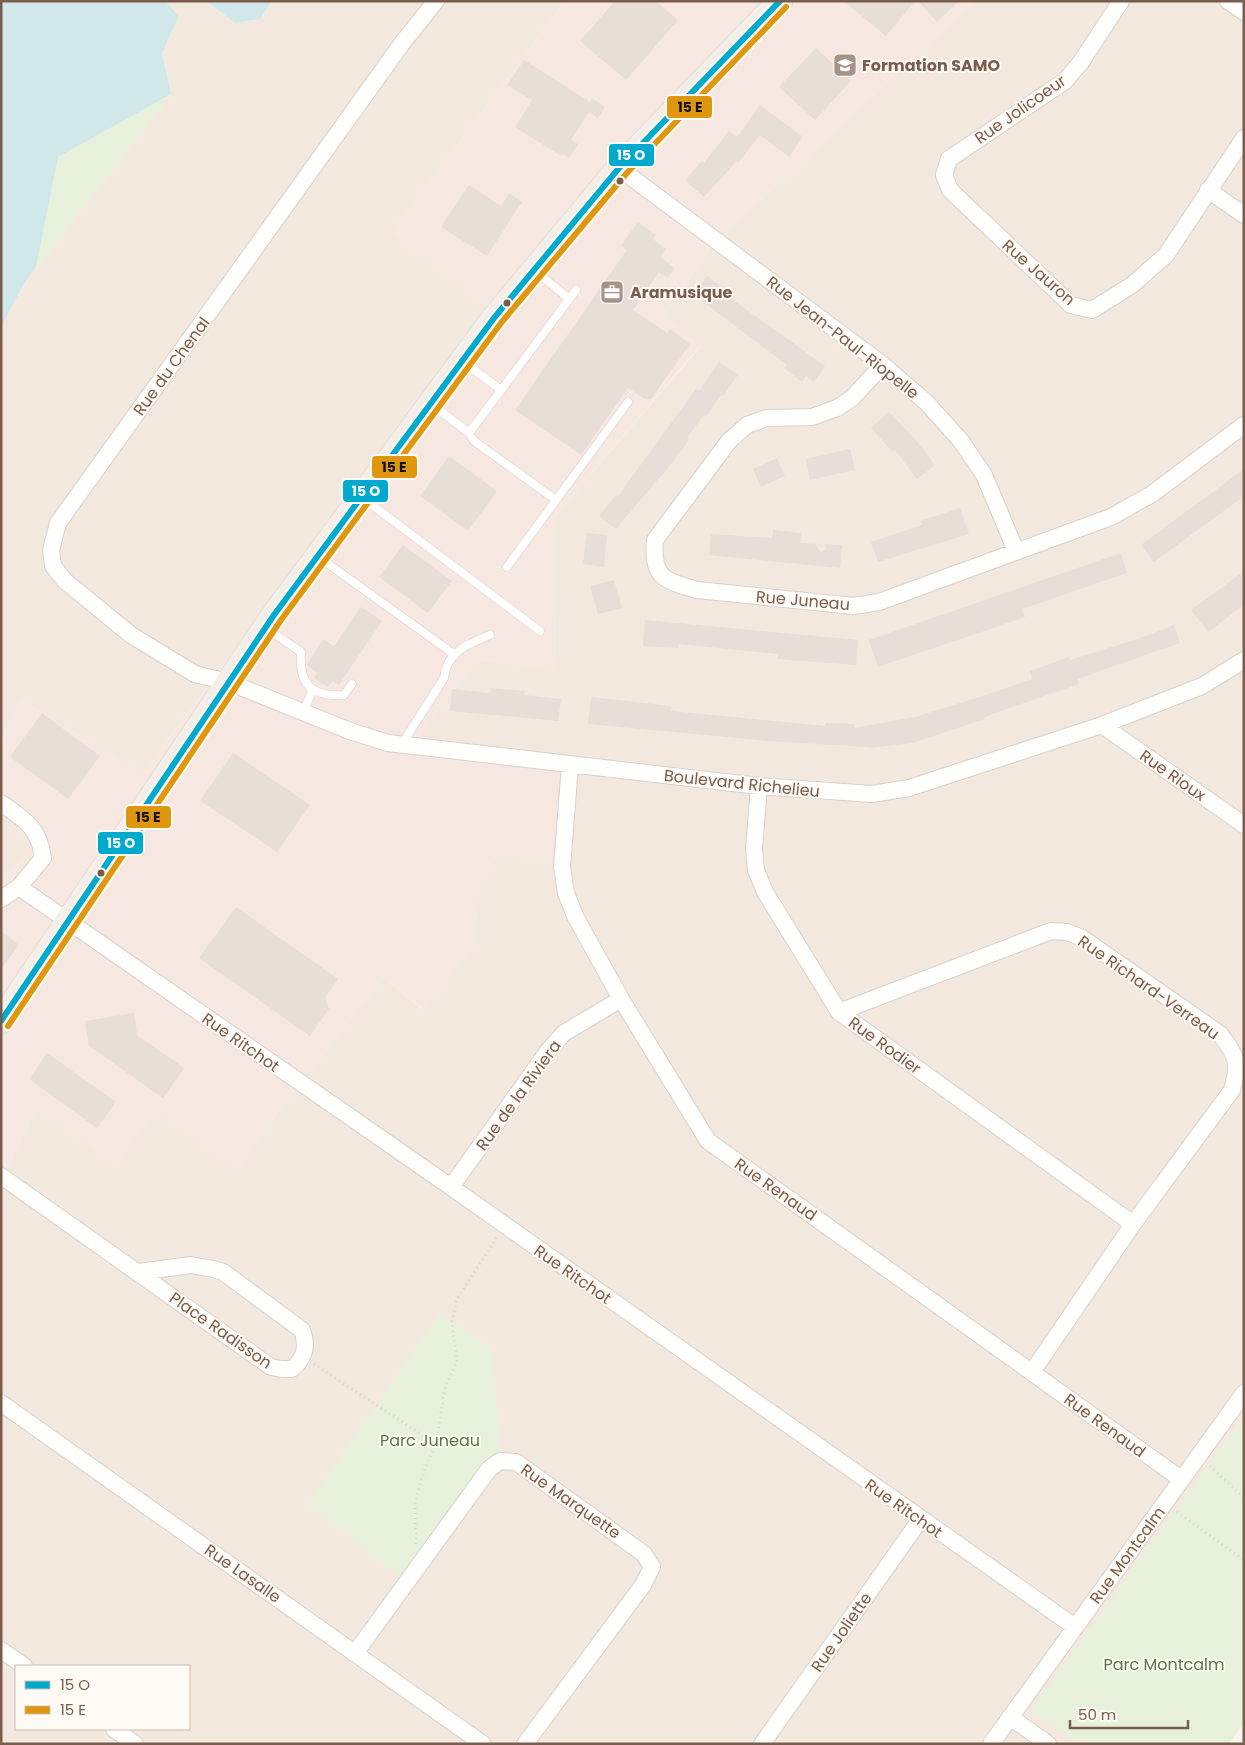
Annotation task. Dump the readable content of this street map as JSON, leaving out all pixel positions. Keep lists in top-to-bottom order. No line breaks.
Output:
{"streets":{"street":["Rue Jolicoeur","Rue Jauron","Rue Jean-Paul-Riopelle","Rue du Chenal","Rue Juneau","Rue Rioux","Boulevard Richelieu","Rue Richard-Verreau","Rue Ritchot","Rue Rodier","Rue de la Riviera","Rue Renaud","Place Radisson","Rue Marquette","Rue Montcalm","Rue Lasalle","Rue Joliette"]},"crossings":[["Rue Jolicoeur","Rue Jauron"],["Rue Jean-Paul-Riopelle","Rue Juneau"],["Rue du Chenal","Boulevard Richelieu"],["Rue Rioux","Boulevard Richelieu"],["Boulevard Richelieu","Rue Rodier"],["Boulevard Richelieu","Rue Renaud"],["Rue Richard-Verreau","Rue Rodier"],["Rue Richard-Verreau","Rue Renaud"],["Rue Ritchot","Rue de la Riviera"],["Rue Ritchot","Rue Montcalm"],["Rue Ritchot","Rue Joliette"],["Rue de la Riviera","Rue Renaud"],["Rue Renaud","Rue Montcalm"],["Rue Marquette","Rue Lasalle"]],"parks":["Parc Juneau","Parc Montcalm"],"places":{"school or university":["Formation SAMO"],"office":["Aramusique"]},"legend":["15 O","15 E"],"scale_bar":"50 m"}
